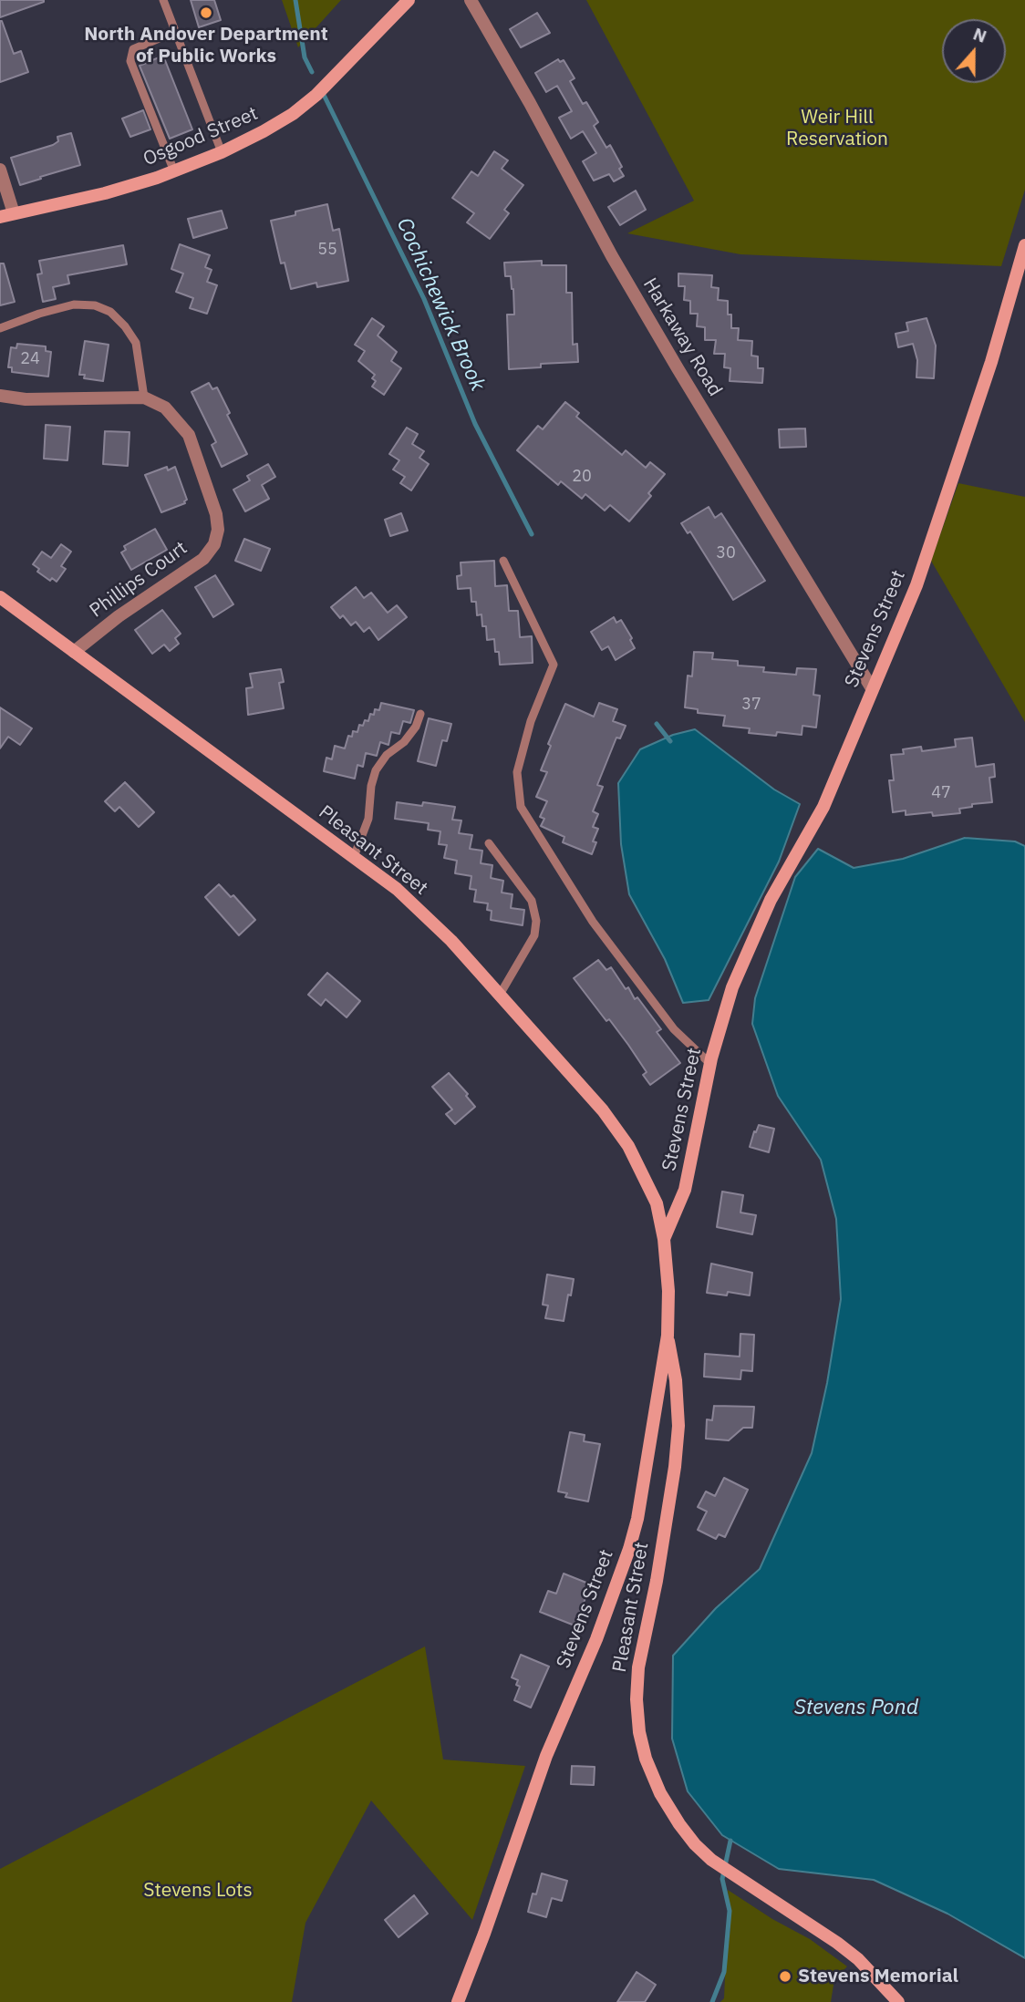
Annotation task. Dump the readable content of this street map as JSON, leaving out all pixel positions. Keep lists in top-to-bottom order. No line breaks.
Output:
{"streets":{"street":["Osgood Street","Harkaway Road","Phillips Court","Stevens Street","Pleasant Street"]},"crossings":[["Harkaway Road","Stevens Street"],["Phillips Court","Pleasant Street"],["Stevens Street","Pleasant Street"]],"water":["Cochichewick Brook","Stevens Pond"],"parks":["Weir Hill Reservation","Stevens Lots"],"places":["North Andover Department of Public Works","Stevens Memorial"],"house_numbers":["55","24","20","30","37","47"],"north":"top"}
